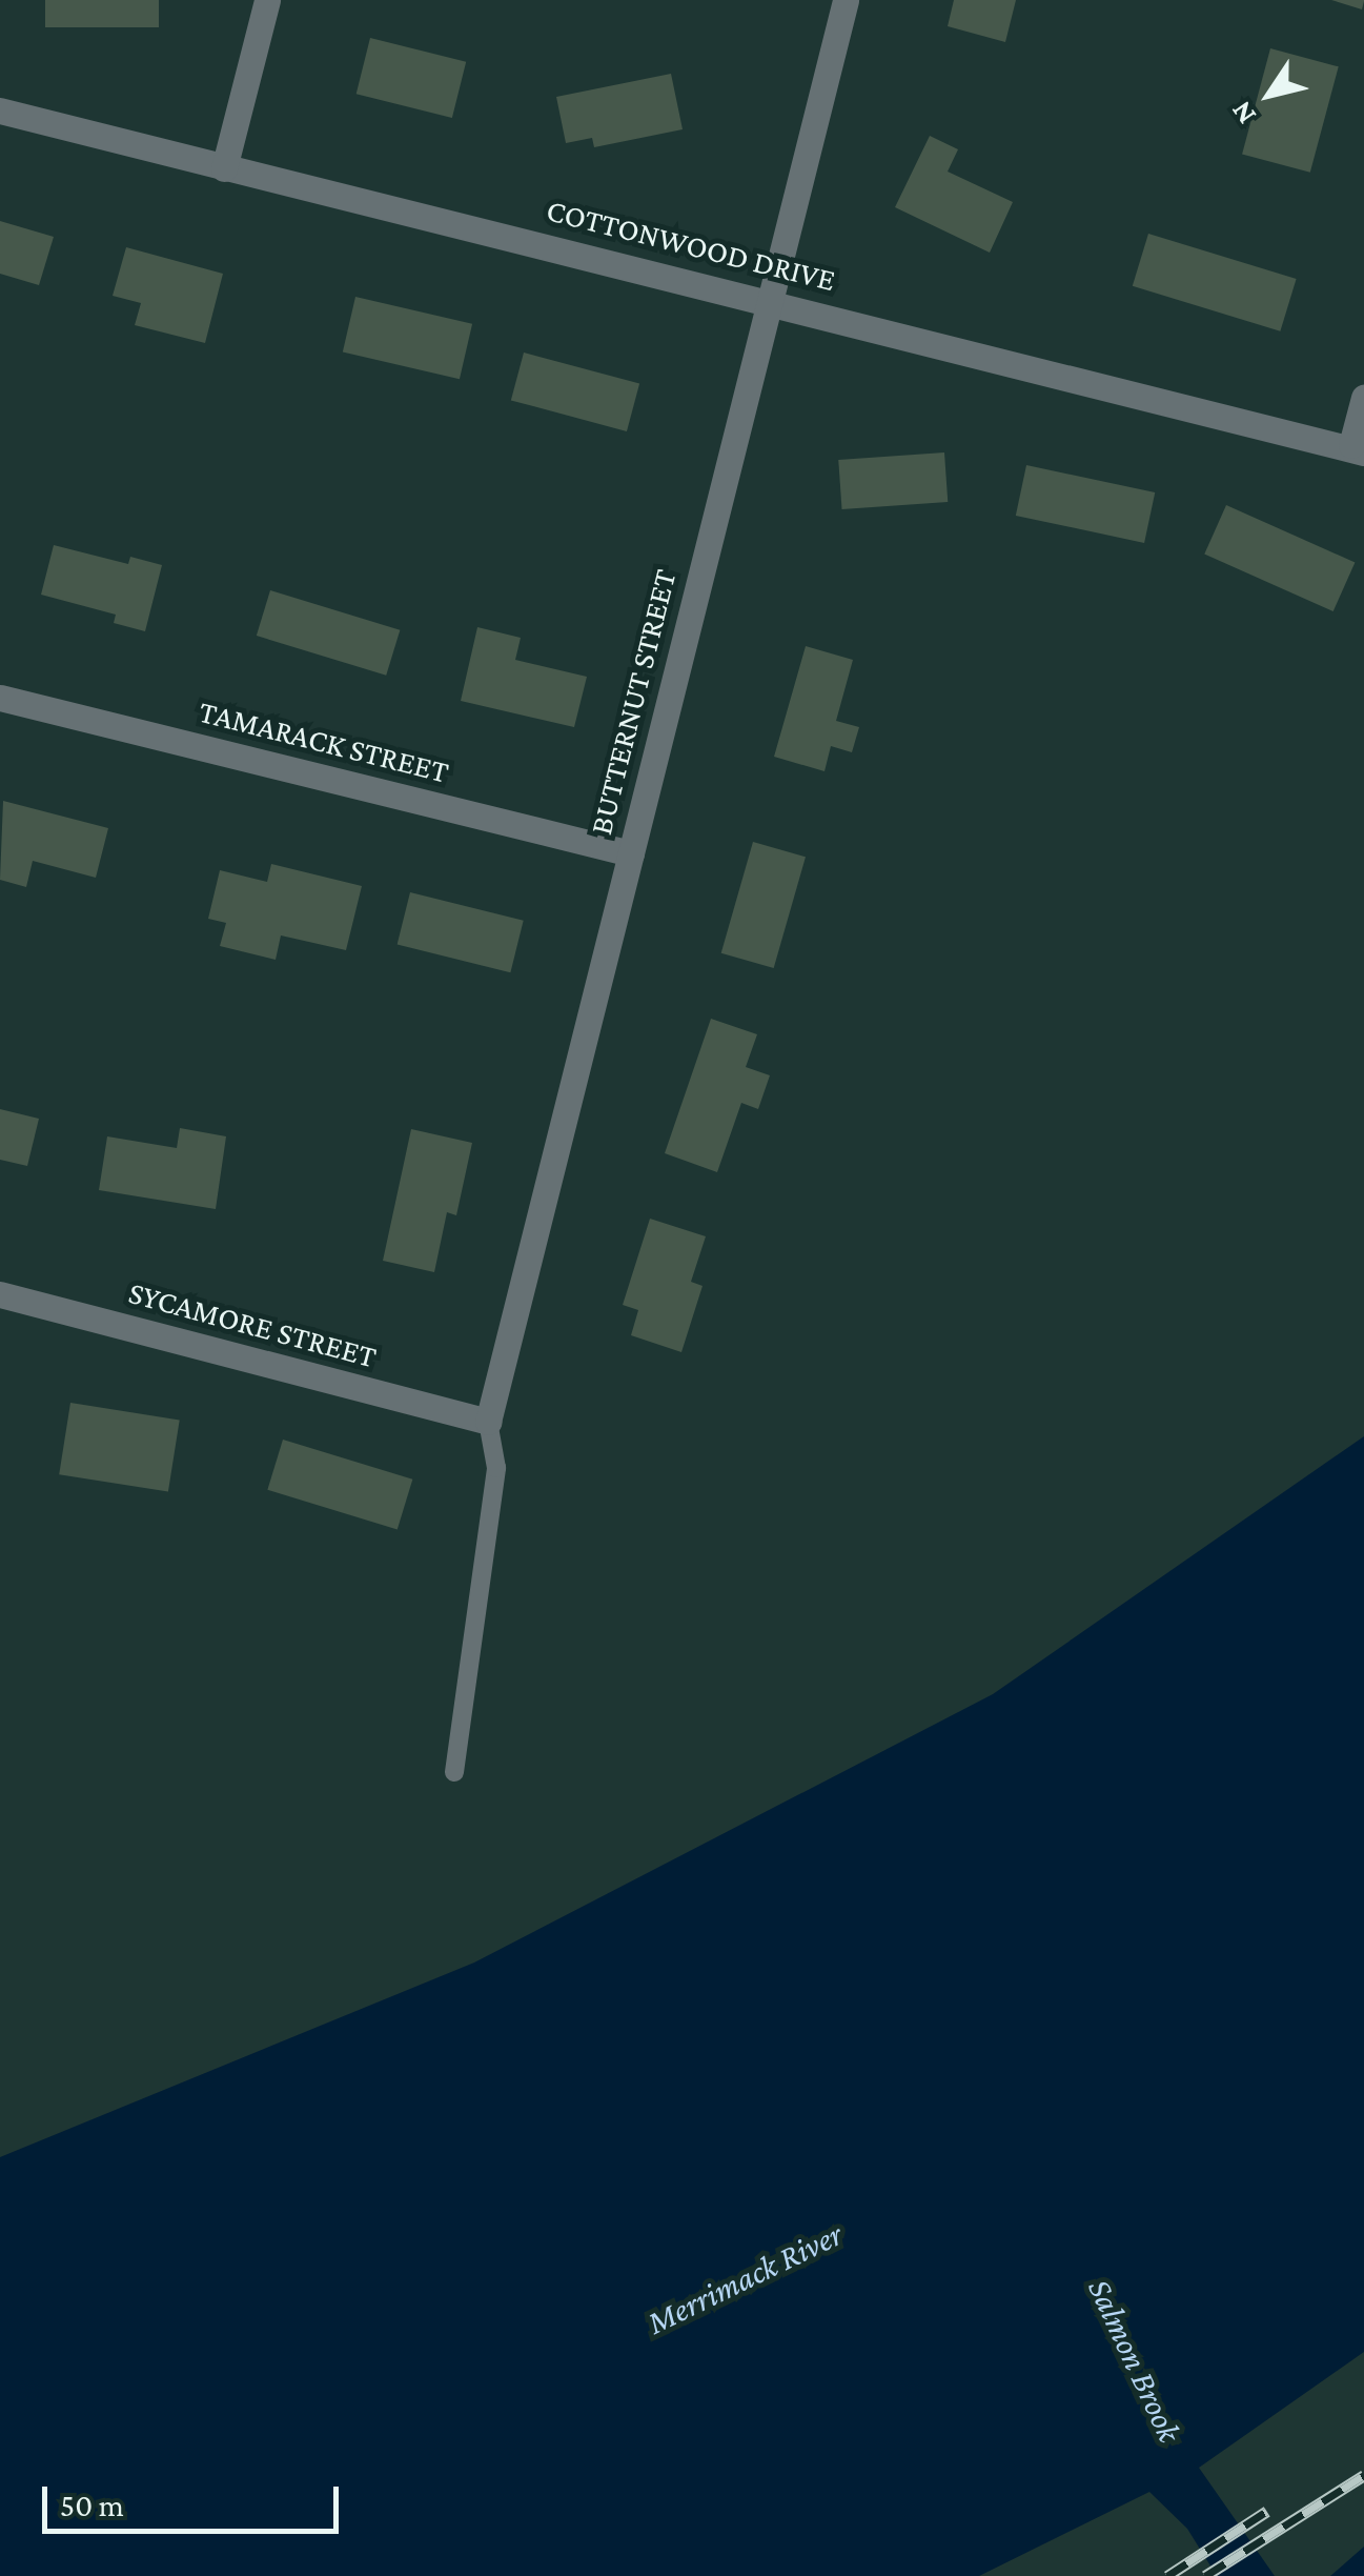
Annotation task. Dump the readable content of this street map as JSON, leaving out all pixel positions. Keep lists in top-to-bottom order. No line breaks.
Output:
{"streets":{"street":["COTTONWOOD DRIVE","BUTTERNUT STREET","TAMARACK STREET","SYCAMORE STREET"]},"crossings":[["COTTONWOOD DRIVE","BUTTERNUT STREET"],["BUTTERNUT STREET","TAMARACK STREET"],["BUTTERNUT STREET","SYCAMORE STREET"]],"water":["Merrimack River","Salmon Brook"],"scale_bar":"50 m","north":"bottom left"}
